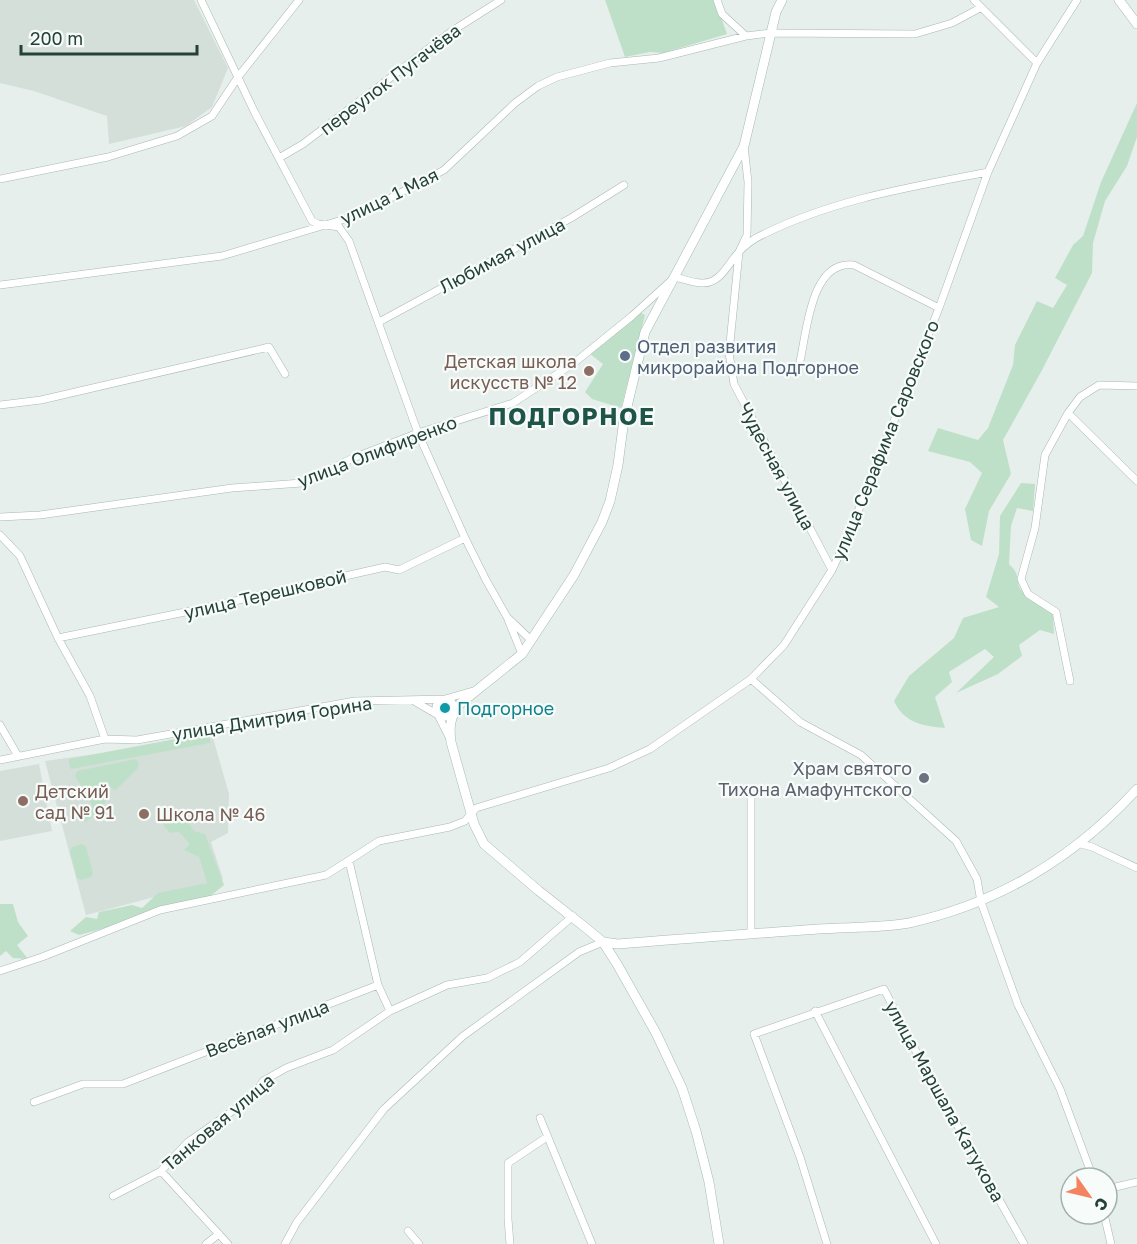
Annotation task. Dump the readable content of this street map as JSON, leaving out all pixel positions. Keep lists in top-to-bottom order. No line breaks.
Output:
{"streets":{"street":["переулок Пугачёва","улица 1 Мая","Любимая улица","улица Серафима Саровского","улица Олифиренко","Чудесная улица","улица Терешковой","улица Дмитрия Горина","Весёлая улица","улица Маршала Катукова","Танковая улица"]},"crossings":[["улица Серафима Саровского","Чудесная улица"],["улица Олифиренко","улица Дмитрия Горина"]],"districts":["ПОДГОРНОЕ"],"places":["Отдел развития микрорайона Подгорное","Детская школа искусств № 12","Подгорное","Храм святого Тихона Амафунтского","Детский сад № 91","Школа № 46"],"scale_bar":"200 m","north":"bottom right"}
